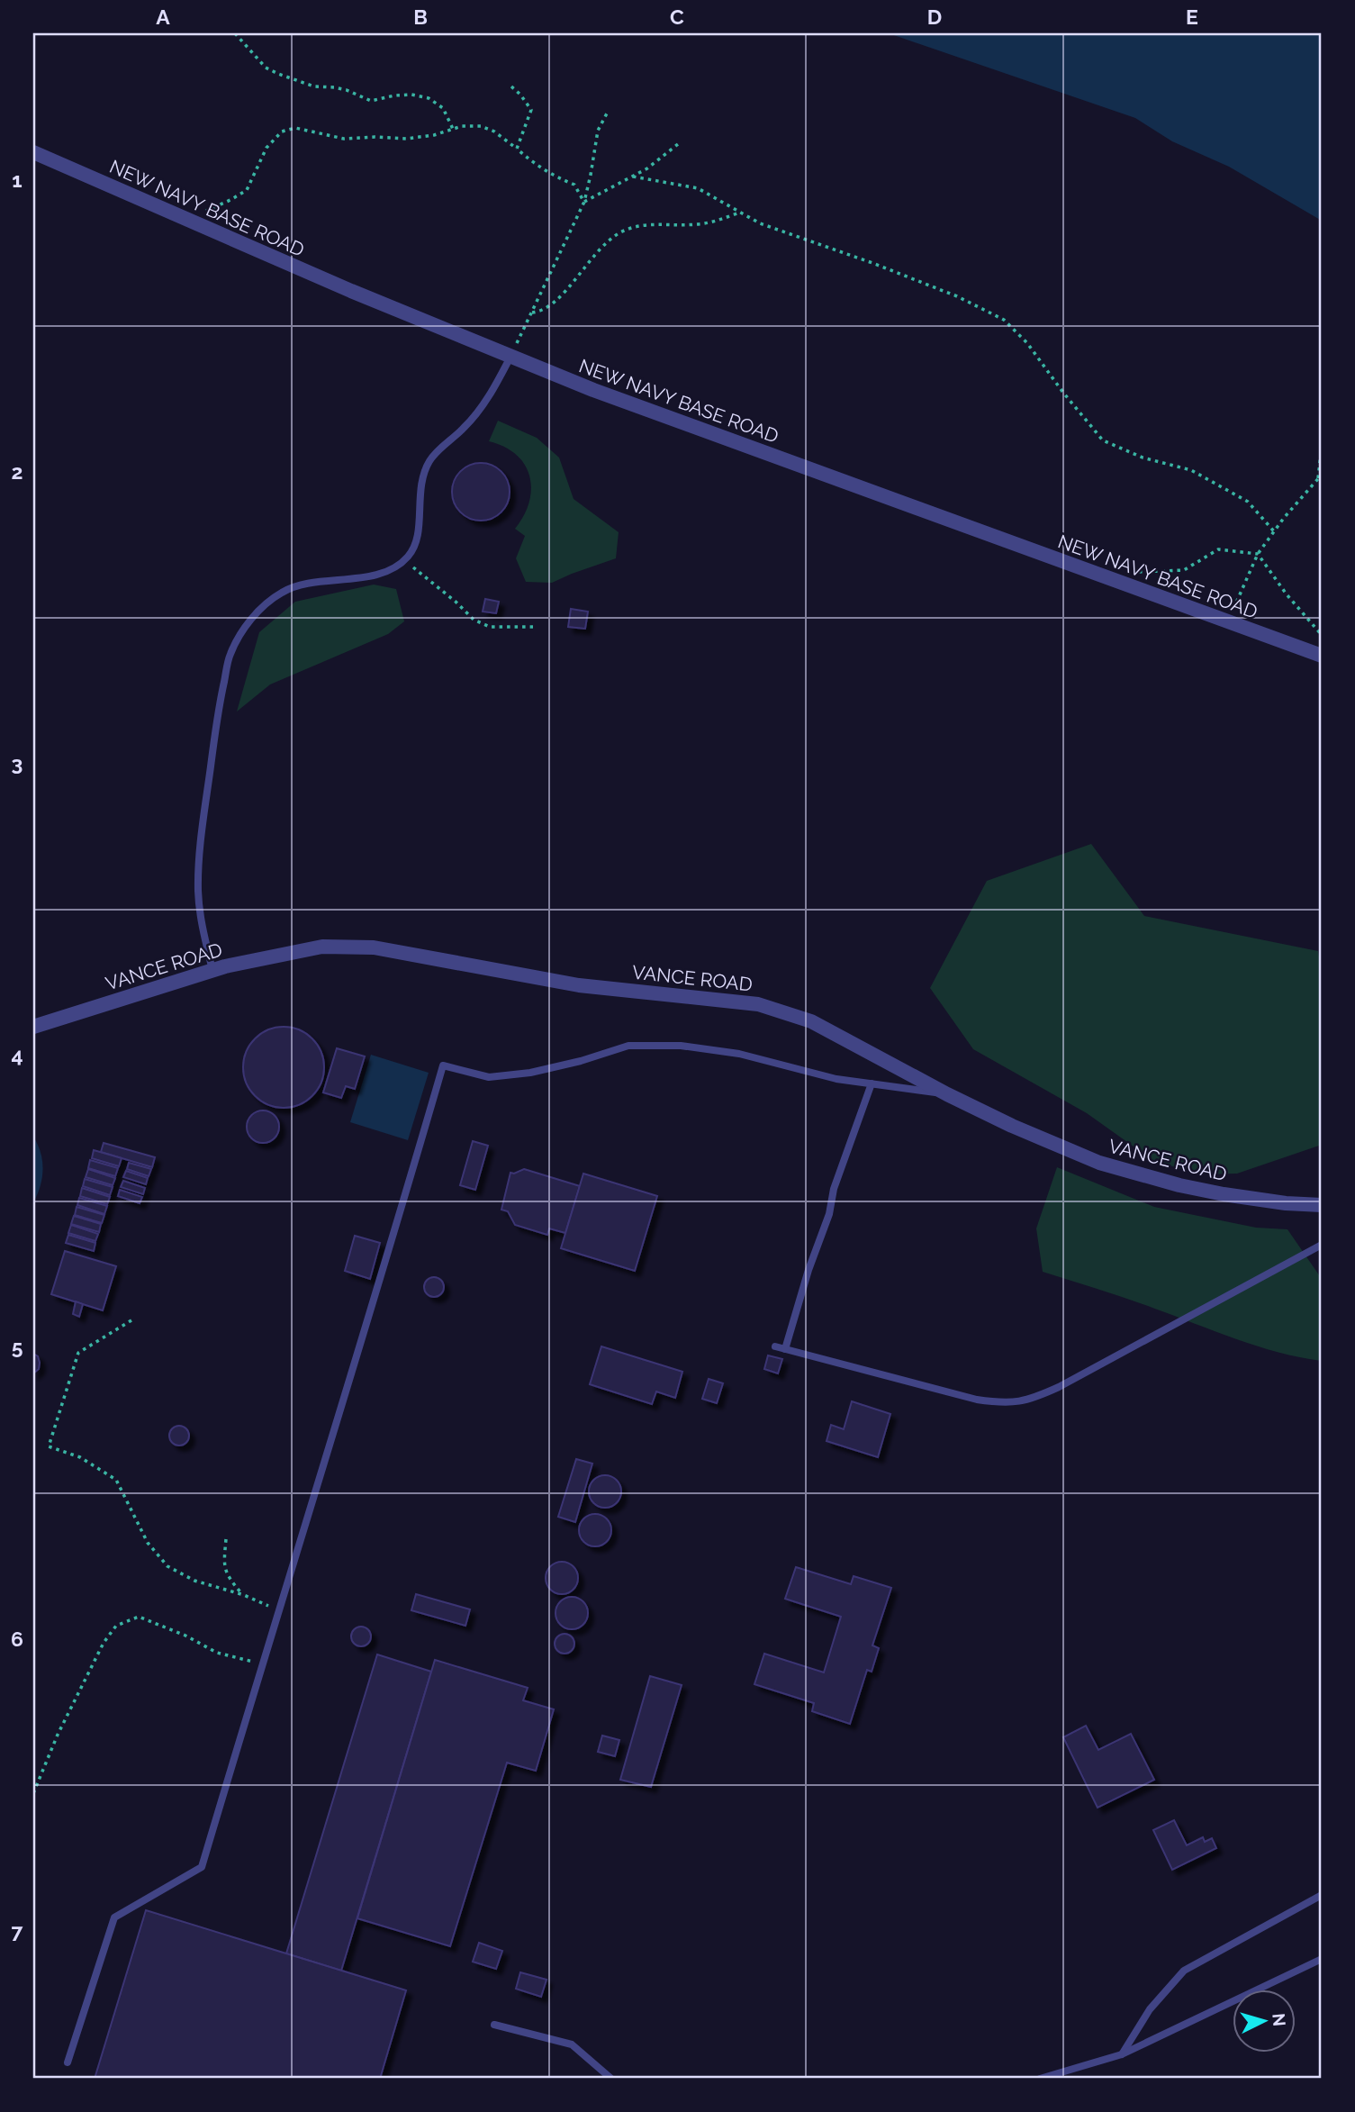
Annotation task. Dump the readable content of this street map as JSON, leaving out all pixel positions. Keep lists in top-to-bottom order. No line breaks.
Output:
{"streets":{"street":["NEW NAVY BASE ROAD","VANCE ROAD"]},"north":"right","grid":{"columns":["A","B","C","D","E"],"rows":["1","2","3","4","5","6","7"]}}
